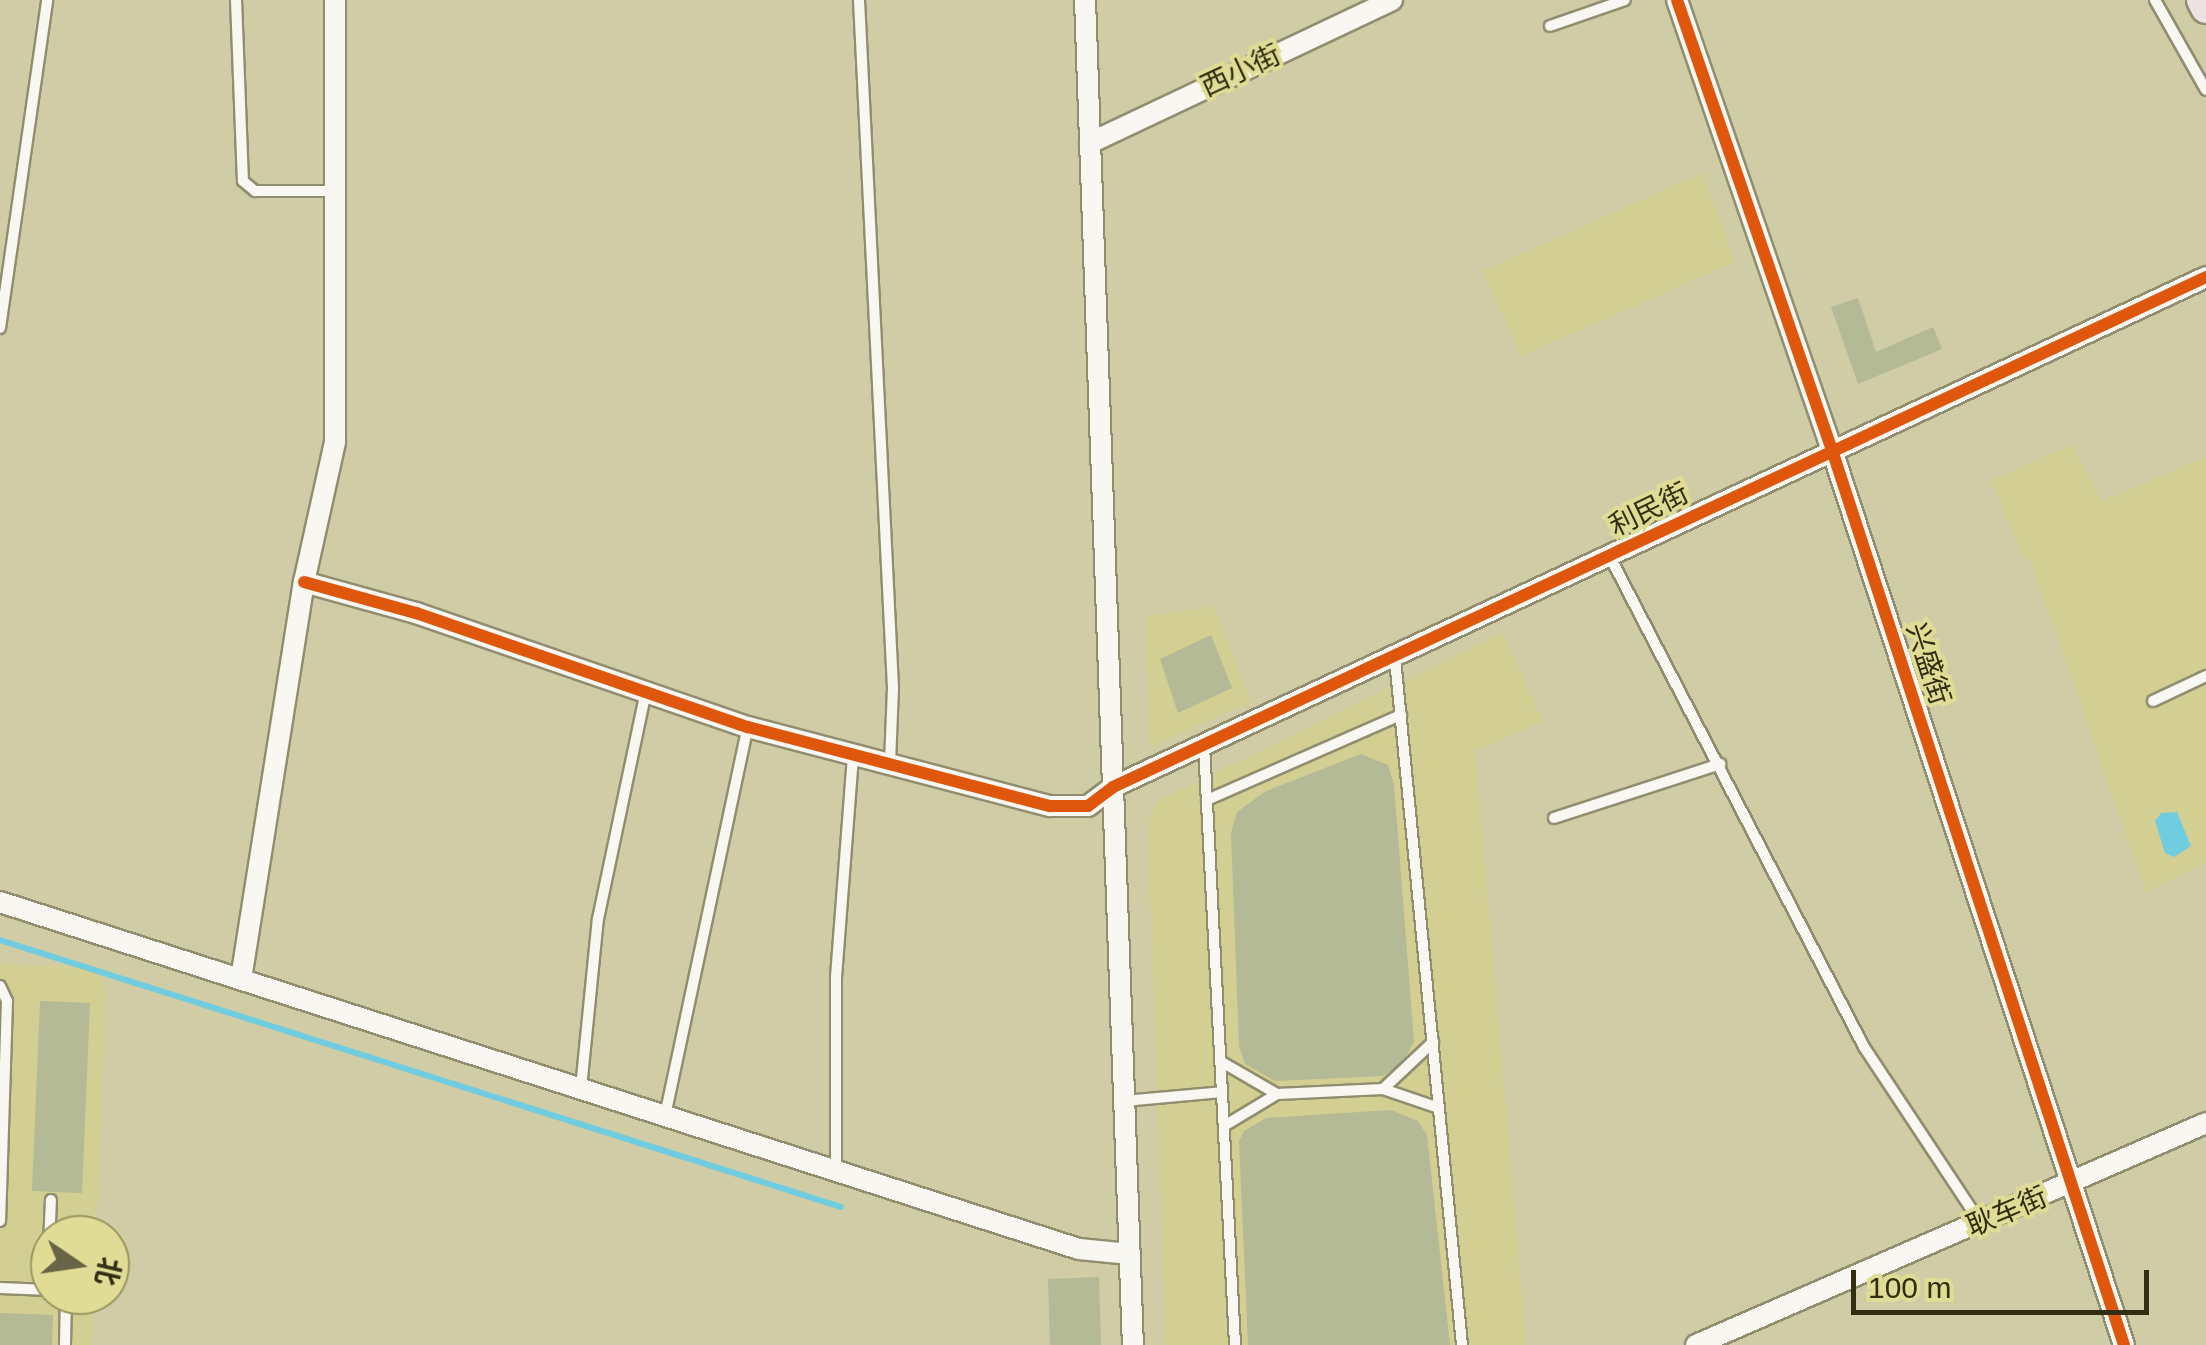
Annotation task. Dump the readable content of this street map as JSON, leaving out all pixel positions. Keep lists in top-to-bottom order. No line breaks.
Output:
{"streets":{"street":["西小街","利民街","兴盛街","耿车街"]},"crossings":[["利民街","兴盛街"],["兴盛街","耿车街"]],"scale_bar":"100 m","north":"right"}
